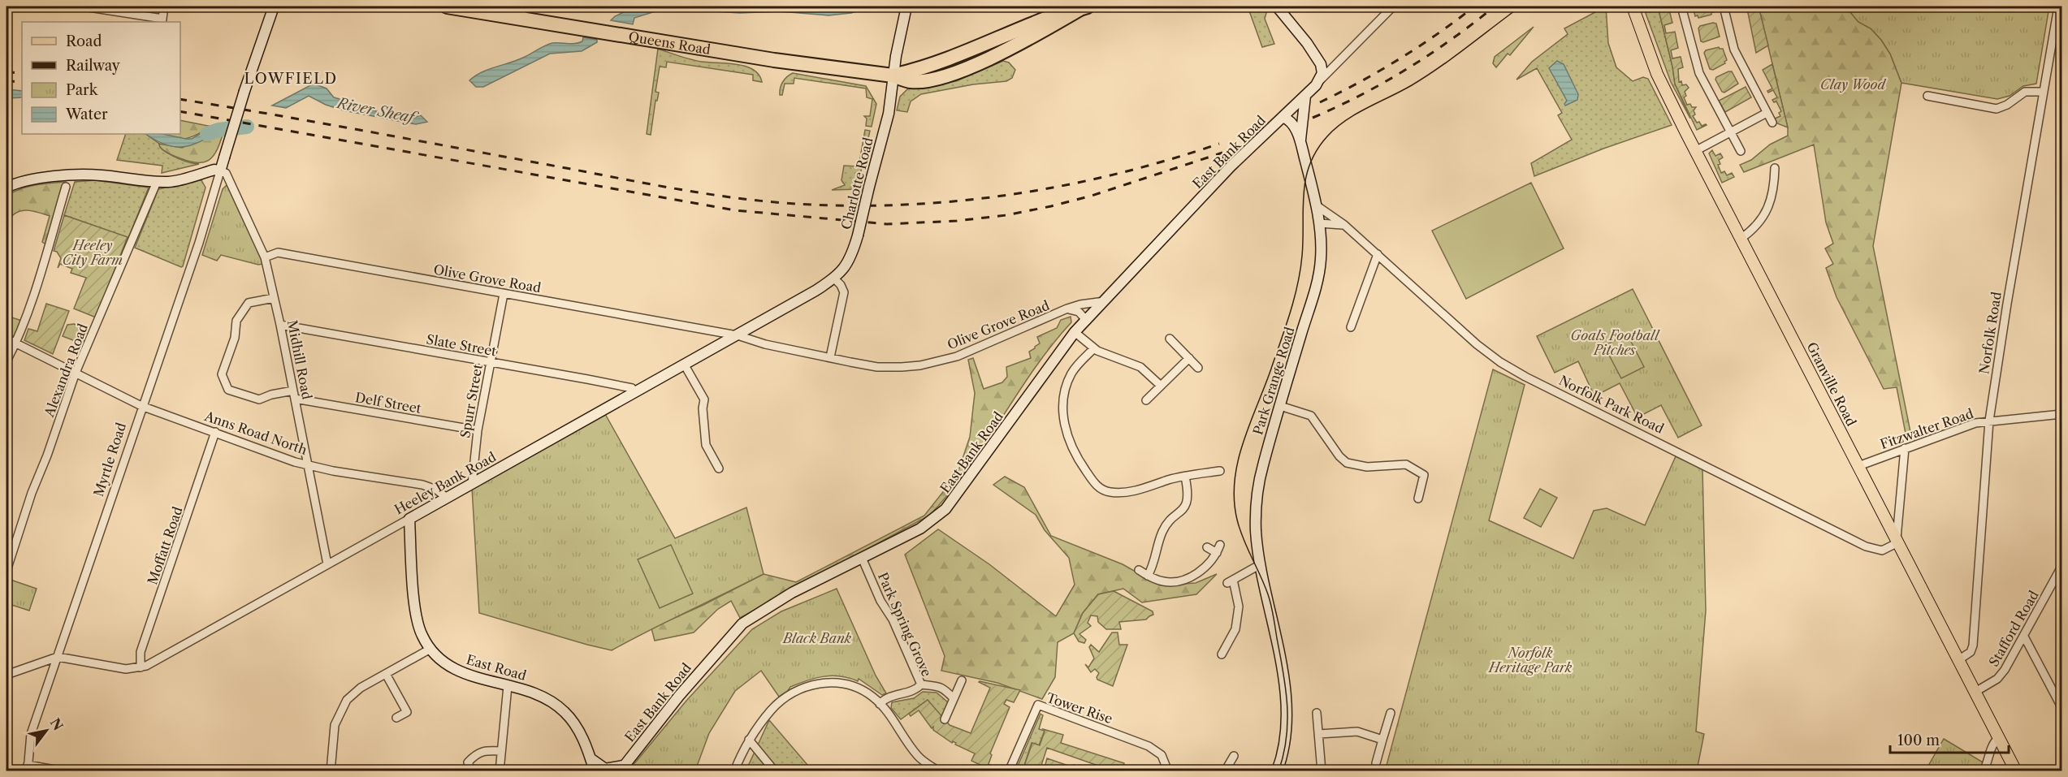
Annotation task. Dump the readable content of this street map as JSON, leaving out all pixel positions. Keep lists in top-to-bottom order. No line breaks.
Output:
{"streets":{"highway":["Queens Road"],"main road":["Granville Road"],"street":["East Bank Road","Charlotte Road","Olive Grove Road","Norfolk Road","Slate Street","Midhill Road","Alexandra Road","Park Grange Road","Spurr Street","Delf Street","Norfolk Park Road","Fitzwalter Road","Anns Road North","Myrtle Road","Heeley Bank Road","Moffatt Road","Park Spring Grove","Stafford Road","East Road","Tower Rise"]},"crossings":[["Queens Road","Charlotte Road"],["East Bank Road","Olive Grove Road"],["East Bank Road","Park Spring Grove"],["Charlotte Road","Heeley Bank Road"],["Olive Grove Road","Midhill Road"],["Olive Grove Road","Spurr Street"],["Olive Grove Road","Heeley Bank Road"],["Norfolk Road","Granville Road"],["Norfolk Road","Fitzwalter Road"],["Slate Street","Midhill Road"],["Slate Street","Spurr Street"],["Slate Street","Heeley Bank Road"],["Midhill Road","Delf Street"],["Midhill Road","Anns Road North"],["Midhill Road","Myrtle Road"],["Midhill Road","Heeley Bank Road"],["Alexandra Road","Anns Road North"],["Park Grange Road","Norfolk Park Road"],["Granville Road","Norfolk Park Road"],["Granville Road","Fitzwalter Road"],["Granville Road","Stafford Road"],["Spurr Street","Delf Street"],["Spurr Street","Heeley Bank Road"],["Anns Road North","Myrtle Road"],["Anns Road North","Heeley Bank Road"],["Anns Road North","Moffatt Road"],["Myrtle Road","Heeley Bank Road"],["Heeley Bank Road","Moffatt Road"],["Heeley Bank Road","East Road"]],"districts":["LOWFIELD"],"water":["River Sheaf"],"parks":["Clay Wood","Heeley City Farm","Goals Football Pitches","Black Bank","Norfolk Heritage Park"],"legend":["Road","Railway","Park","Water"],"scale_bar":"100 m","north":"top right"}
